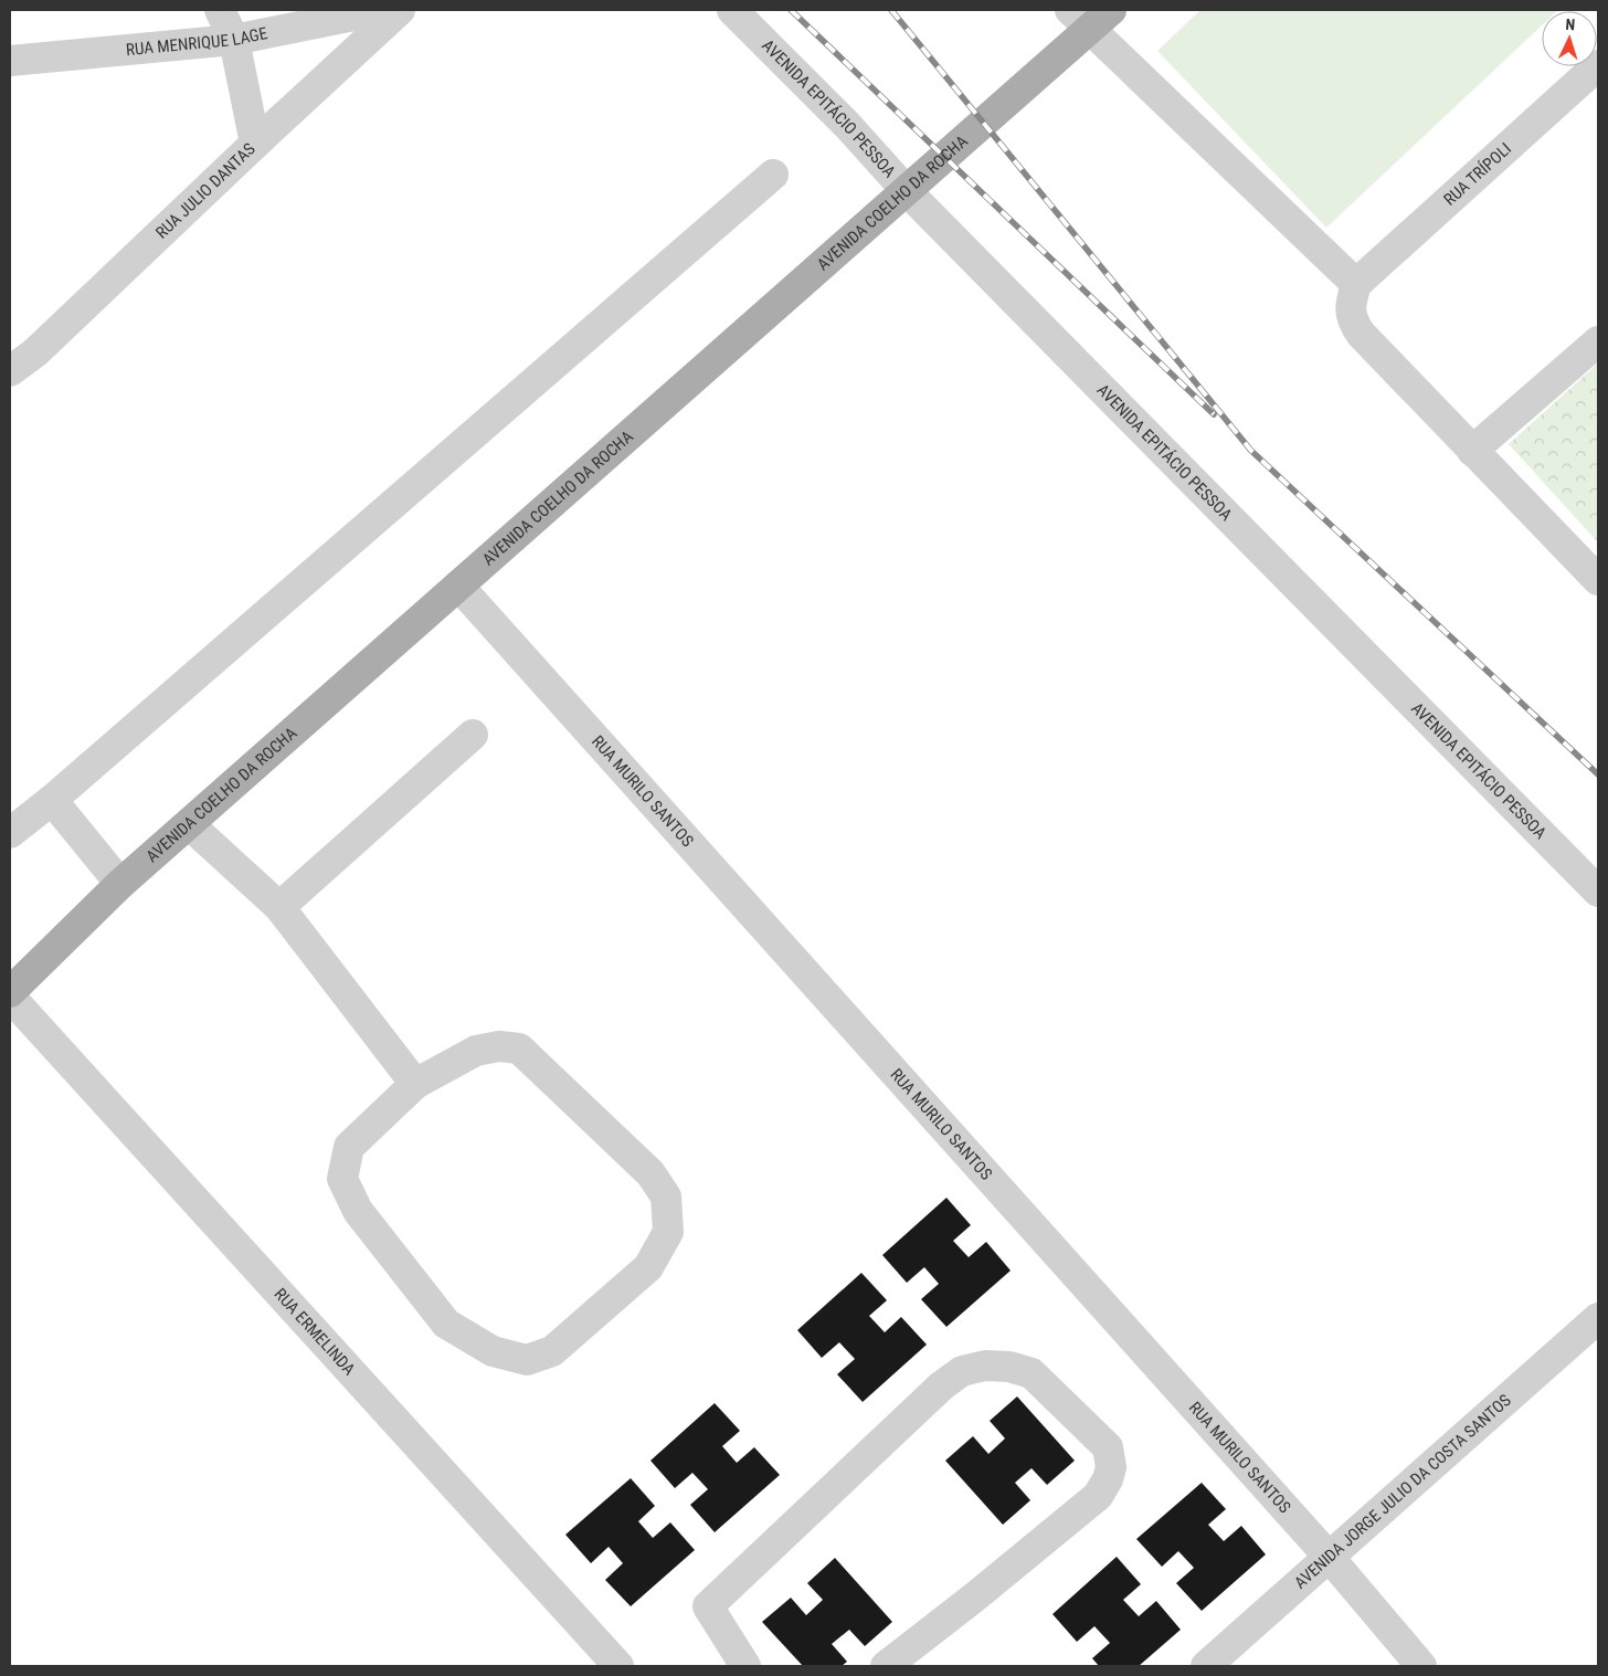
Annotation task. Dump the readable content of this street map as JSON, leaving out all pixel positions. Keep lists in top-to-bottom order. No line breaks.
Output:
{"streets":{"main road":["AVENIDA COELHO DA ROCHA"],"street":["RUA MENRIQUE LAGE","AVENIDA EPITÁCIO PESSOA","RUA TRÍPOLI","RUA JULIO DANTAS","RUA MURILO SANTOS","RUA ERMELINDA","AVENIDA JORGE JULIO DA COSTA SANTOS"]},"crossings":[["AVENIDA EPITÁCIO PESSOA","AVENIDA COELHO DA ROCHA"],["AVENIDA COELHO DA ROCHA","RUA MURILO SANTOS"],["RUA MURILO SANTOS","AVENIDA JORGE JULIO DA COSTA SANTOS"]],"north":"top"}
